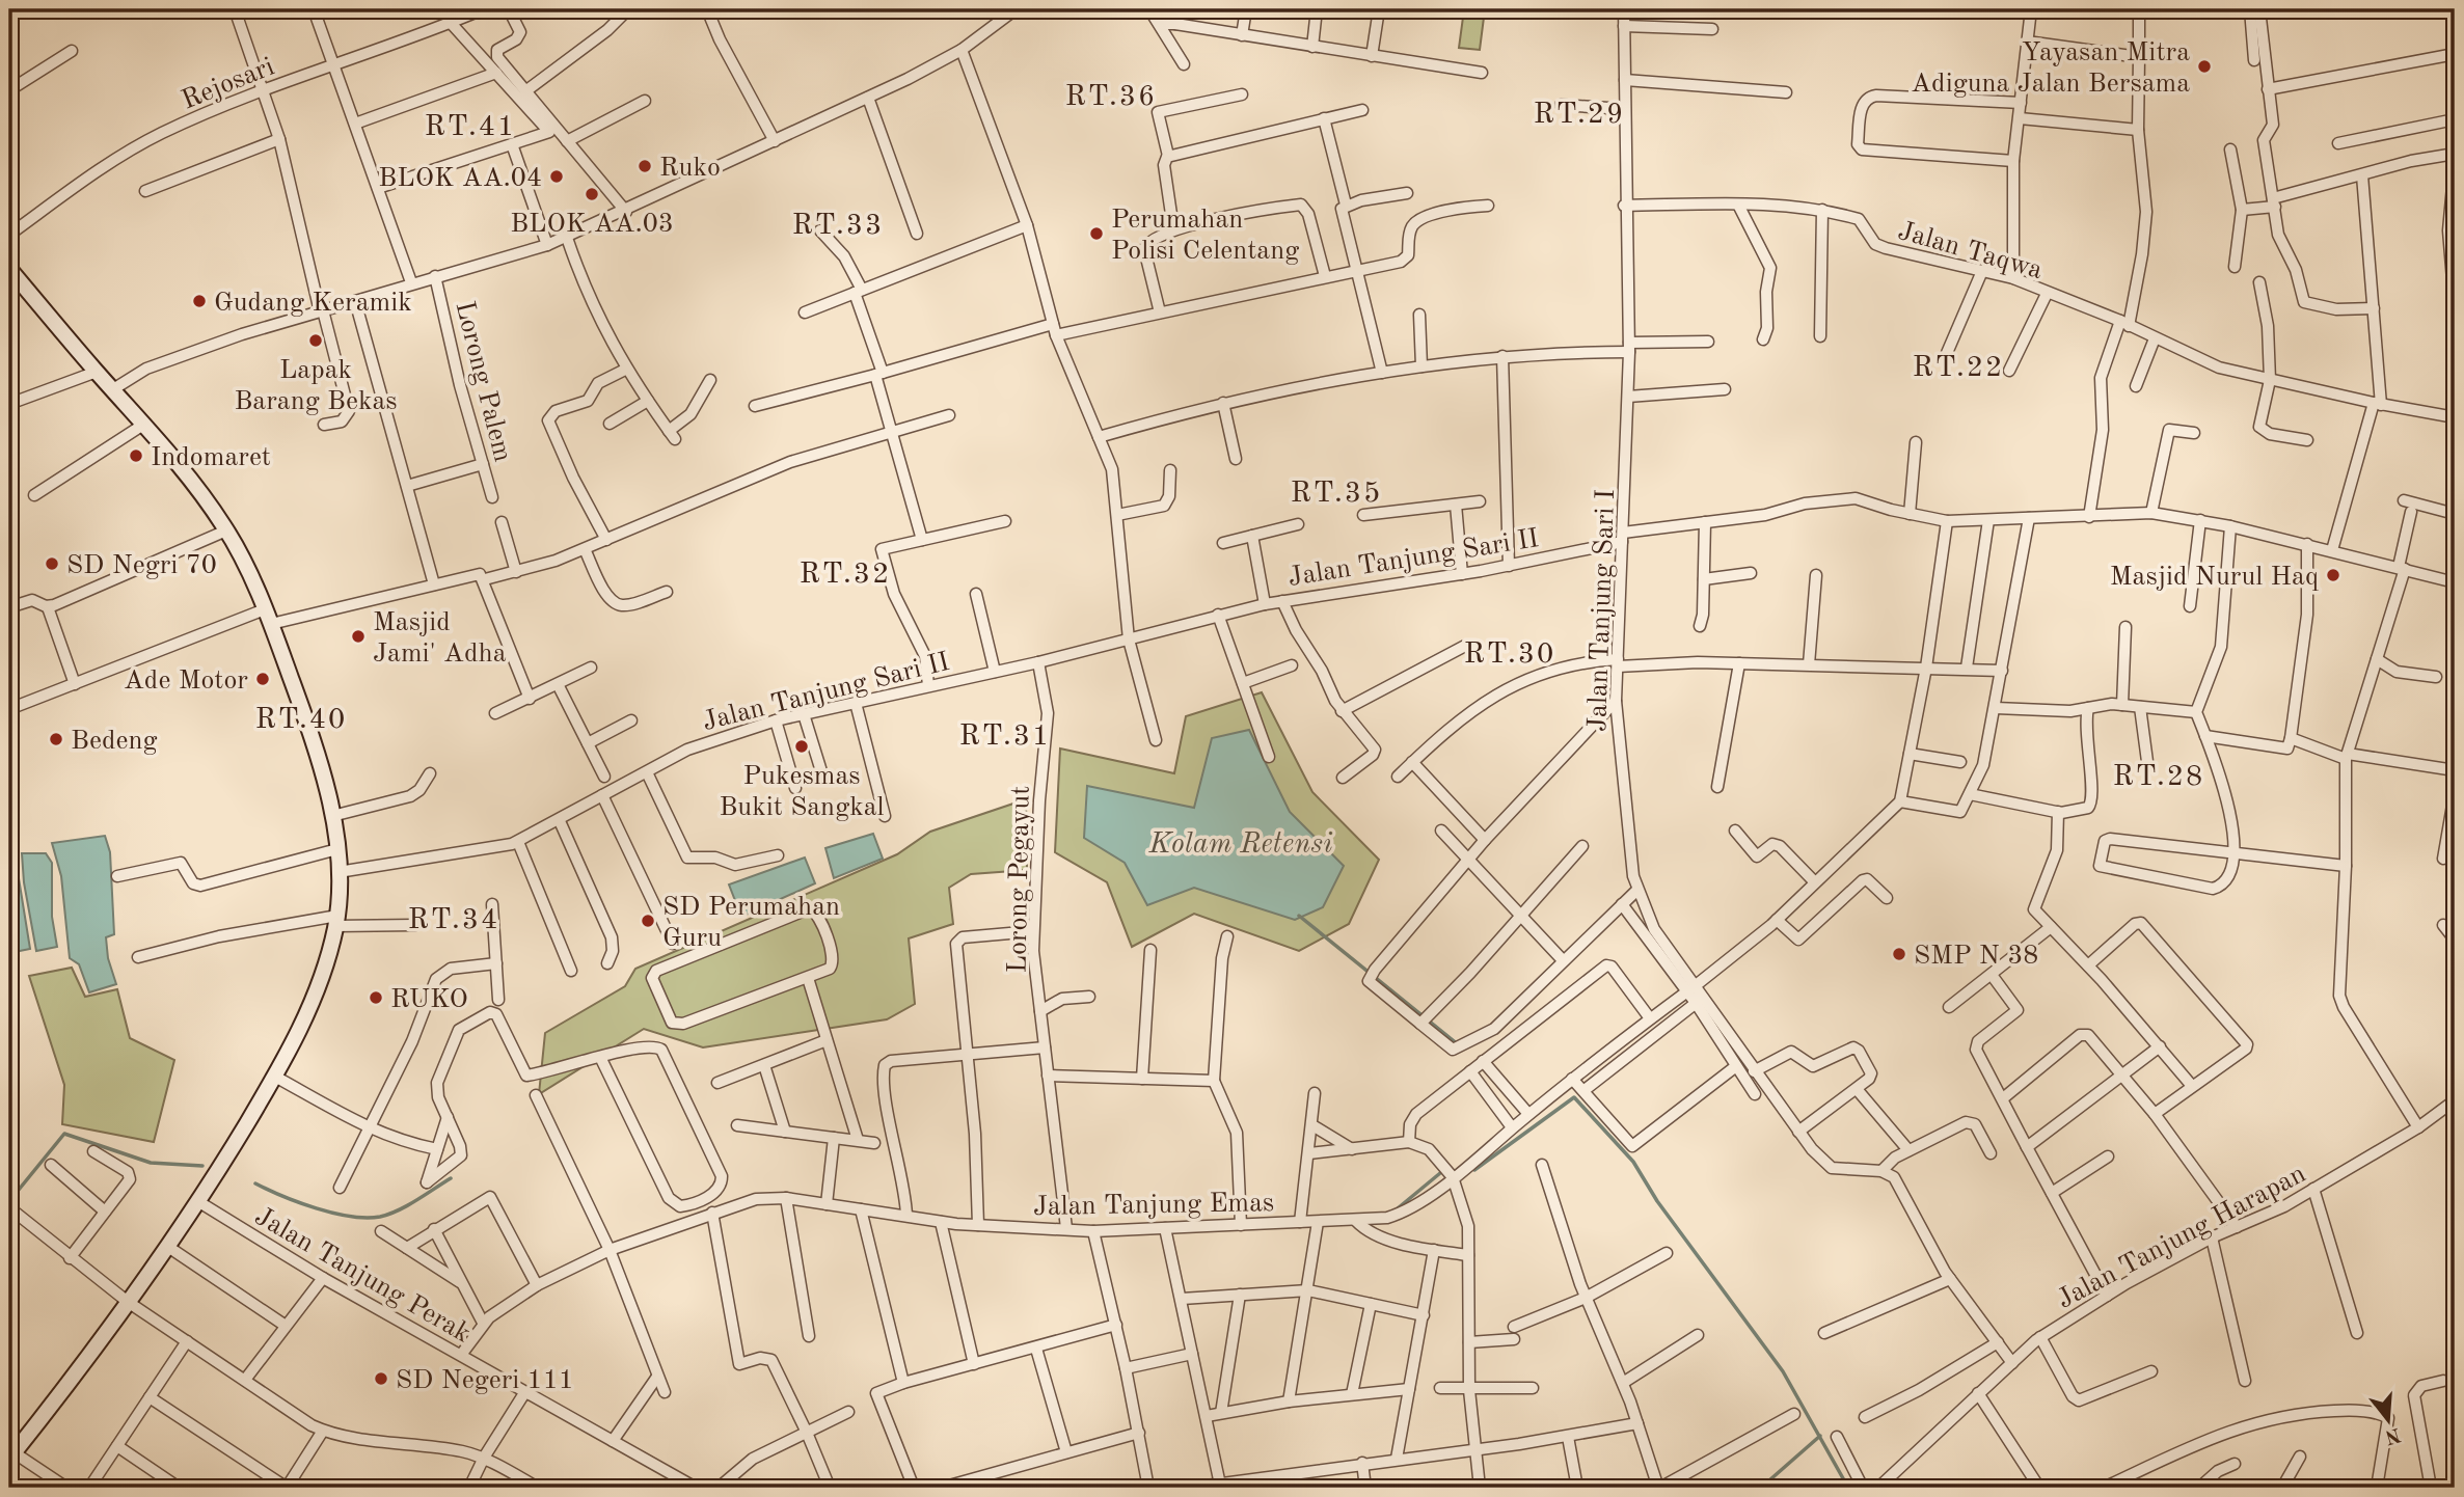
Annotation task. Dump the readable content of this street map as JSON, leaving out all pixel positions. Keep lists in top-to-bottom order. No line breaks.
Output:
{"streets":{"street":["Rejosari","Jalan Taqwa","Lorong Palem","Jalan Tanjung Sari II","Jalan Tanjung Sari I","Lorong Pegayut","Jalan Tanjung Emas","Jalan Tanjung Harapan","Jalan Tanjung Perak"]},"crossings":[["Jalan Taqwa","Jalan Tanjung Sari I"],["Jalan Tanjung Sari II","Jalan Tanjung Sari I"],["Jalan Tanjung Sari II","Lorong Pegayut"],["Jalan Tanjung Sari I","Jalan Tanjung Emas"],["Lorong Pegayut","Jalan Tanjung Emas"],["Jalan Tanjung Emas","Jalan Tanjung Perak"]],"districts":["RT.36","RT.29","RT.41","RT.33","RT.22","RT.35","RT.32","RT.30","RT.40","RT.31","RT.28","RT.34"],"water":["Kolam Retensi"],"places":["Yayasan Mitra Adiguna Jalan Bersama","Ruko","BLOK AA.04","BLOK AA.03","Perumahan Polisi Celentang","Gudang Keramik","Lapak Barang Bekas","Indomaret","SD Negri 70","Masjid Nurul Haq","Masjid Jami' Adha","Ade Motor","Bedeng","Pukesmas Bukit Sangkal","SD Perumahan Guru","SMP N 38","RUKO","SD Negeri 111"],"north":"bottom"}
